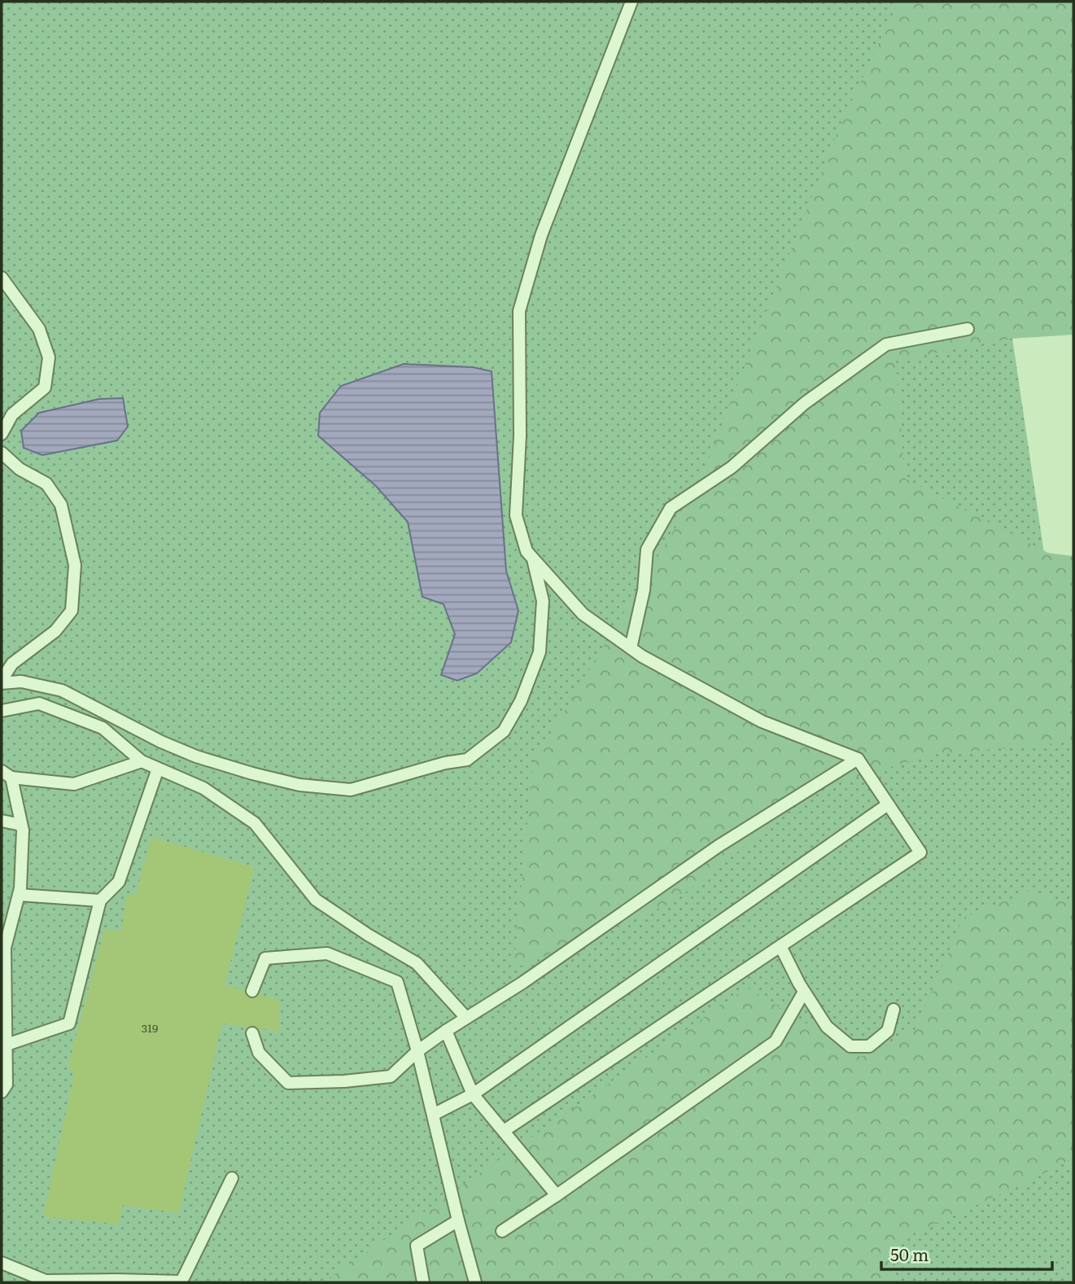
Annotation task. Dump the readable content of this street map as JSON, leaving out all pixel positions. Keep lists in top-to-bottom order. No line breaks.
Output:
{"house_numbers":["319"],"scale_bar":"50 m"}
